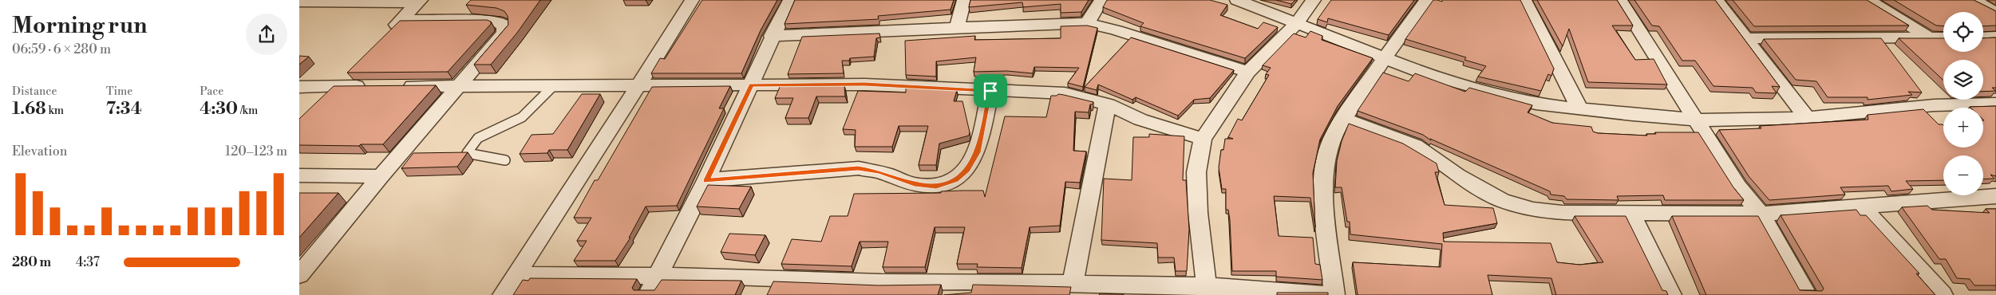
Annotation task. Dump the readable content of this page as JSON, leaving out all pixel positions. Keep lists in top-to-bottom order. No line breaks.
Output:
{"page":{"heading":["Morning run","06:59 · 6 × 280 m"],"map_buttons":["+","−"],"stats":[["Distance","1.68 km"],["Time","7:34"],["Pace","4:30 /km"]],"chart":["Elevation","120–123 m"],"list":[{"name":"280 m","note":"4:37"}]}}
